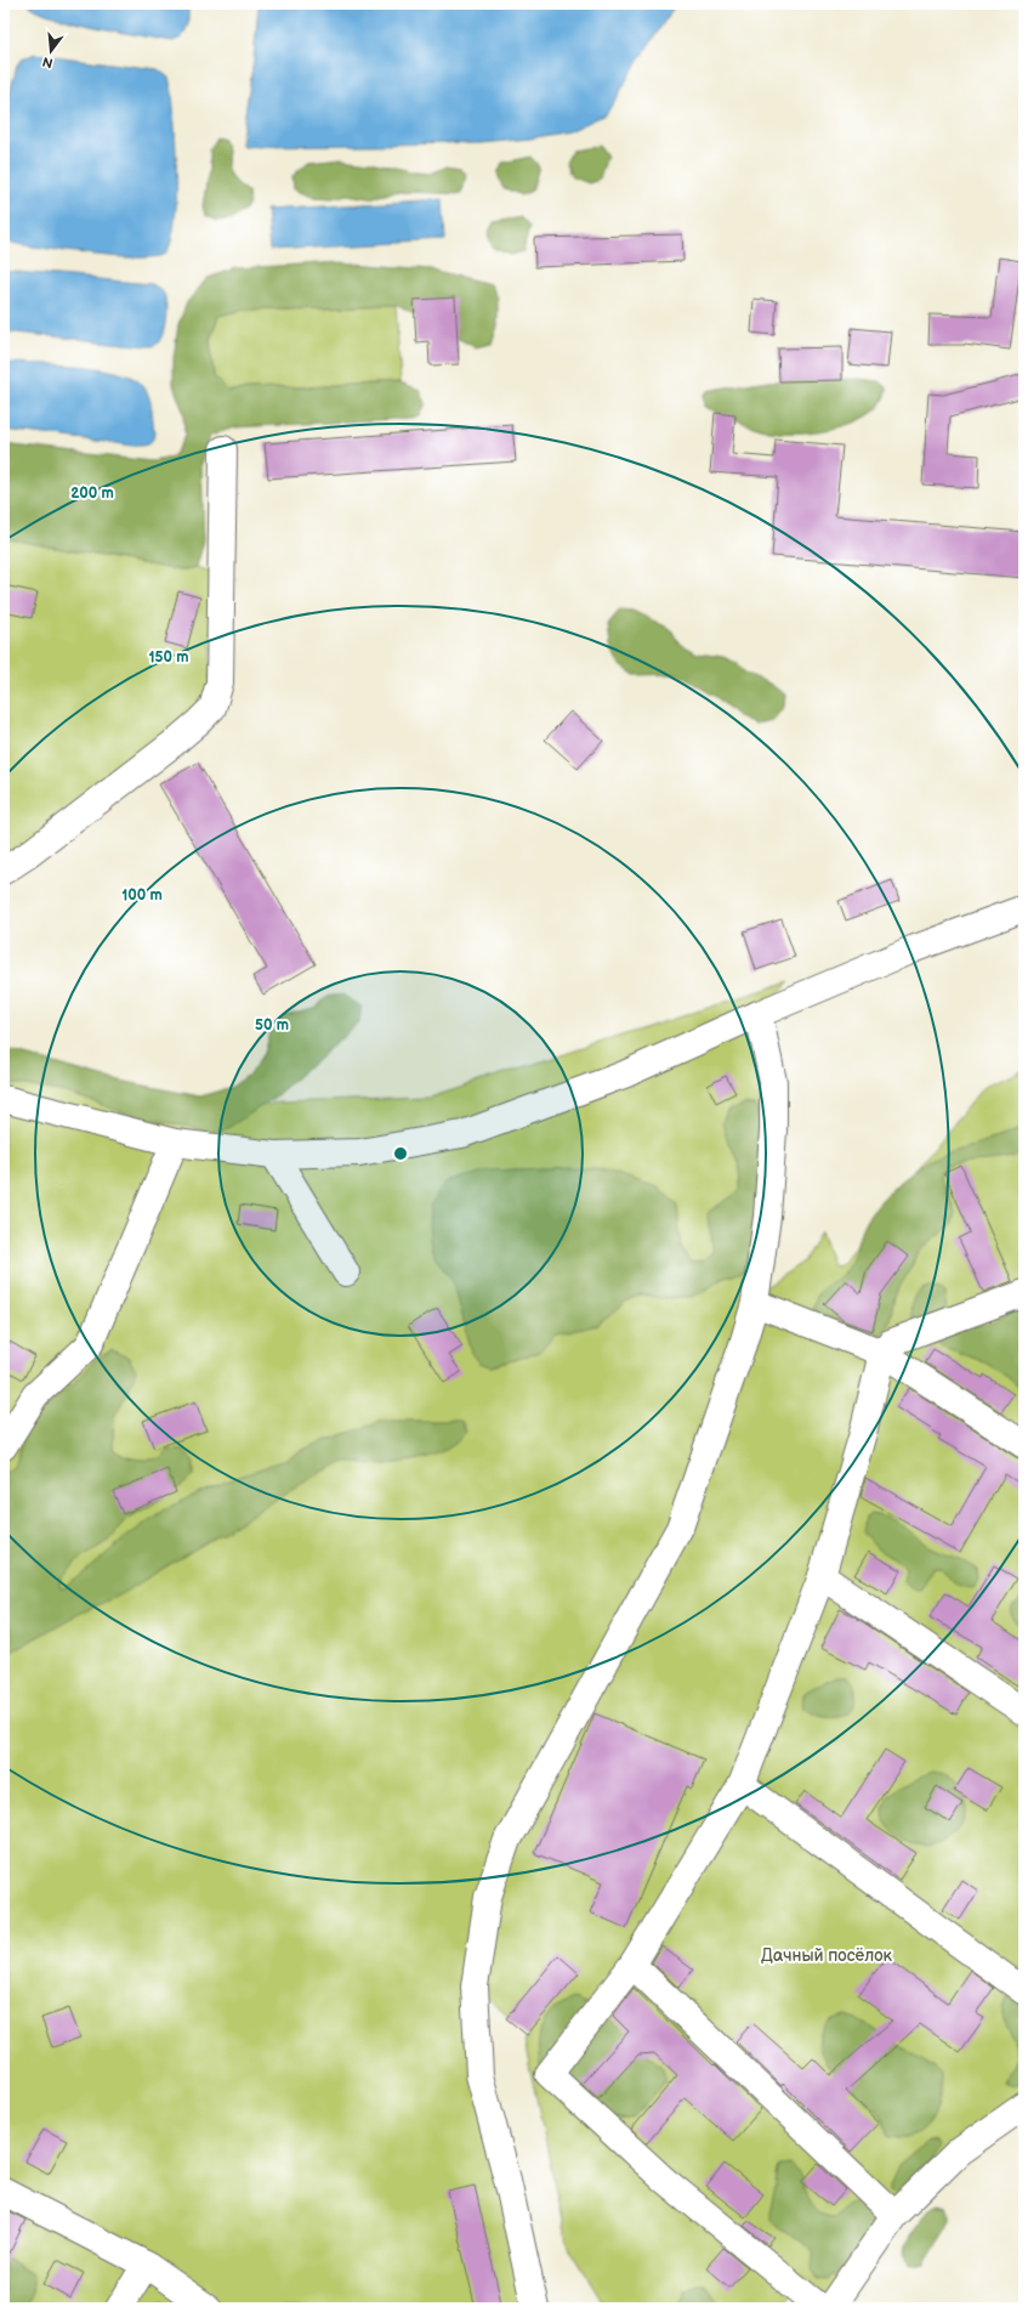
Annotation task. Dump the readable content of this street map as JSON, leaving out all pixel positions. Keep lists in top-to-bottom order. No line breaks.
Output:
{"parks":["Дачный посёлок"],"north":"bottom","rings":["200 m","150 m","100 m","50 m"]}
